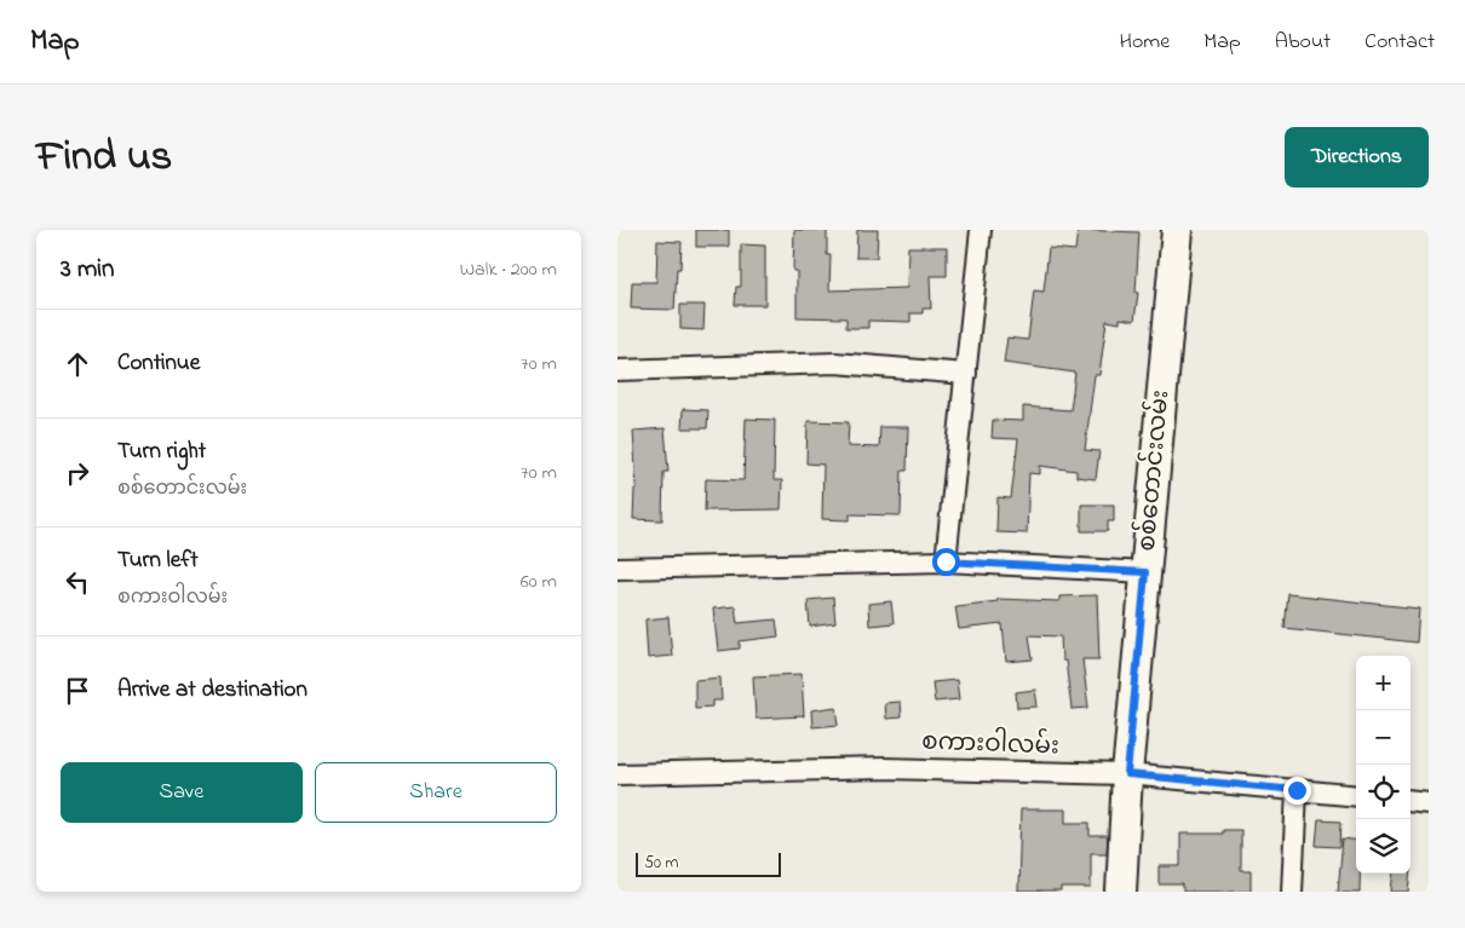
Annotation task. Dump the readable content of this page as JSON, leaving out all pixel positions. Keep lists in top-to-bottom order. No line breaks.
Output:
{"streets":{"street":["စစ်တောင်းလမ်း","စကားဝါလမ်း"]},"crossings":[["စစ်တောင်းလမ်း","စကားဝါလမ်း"]],"scale_bar":"50 m","page":{"header":"Map","nav":["Home","Map","About","Contact"],"title":"Find us","buttons":["Directions",["Save","Share"]],"heading":["3 min","Walk · 200 m"],"list":[["Continue","70 m"],["Turn right","စစ်တောင်းလမ်း","70 m"],["Turn left","စကားဝါလမ်း","60 m"],"Arrive at destination"],"map_buttons":["+","−"],"scale":"50 m"}}
